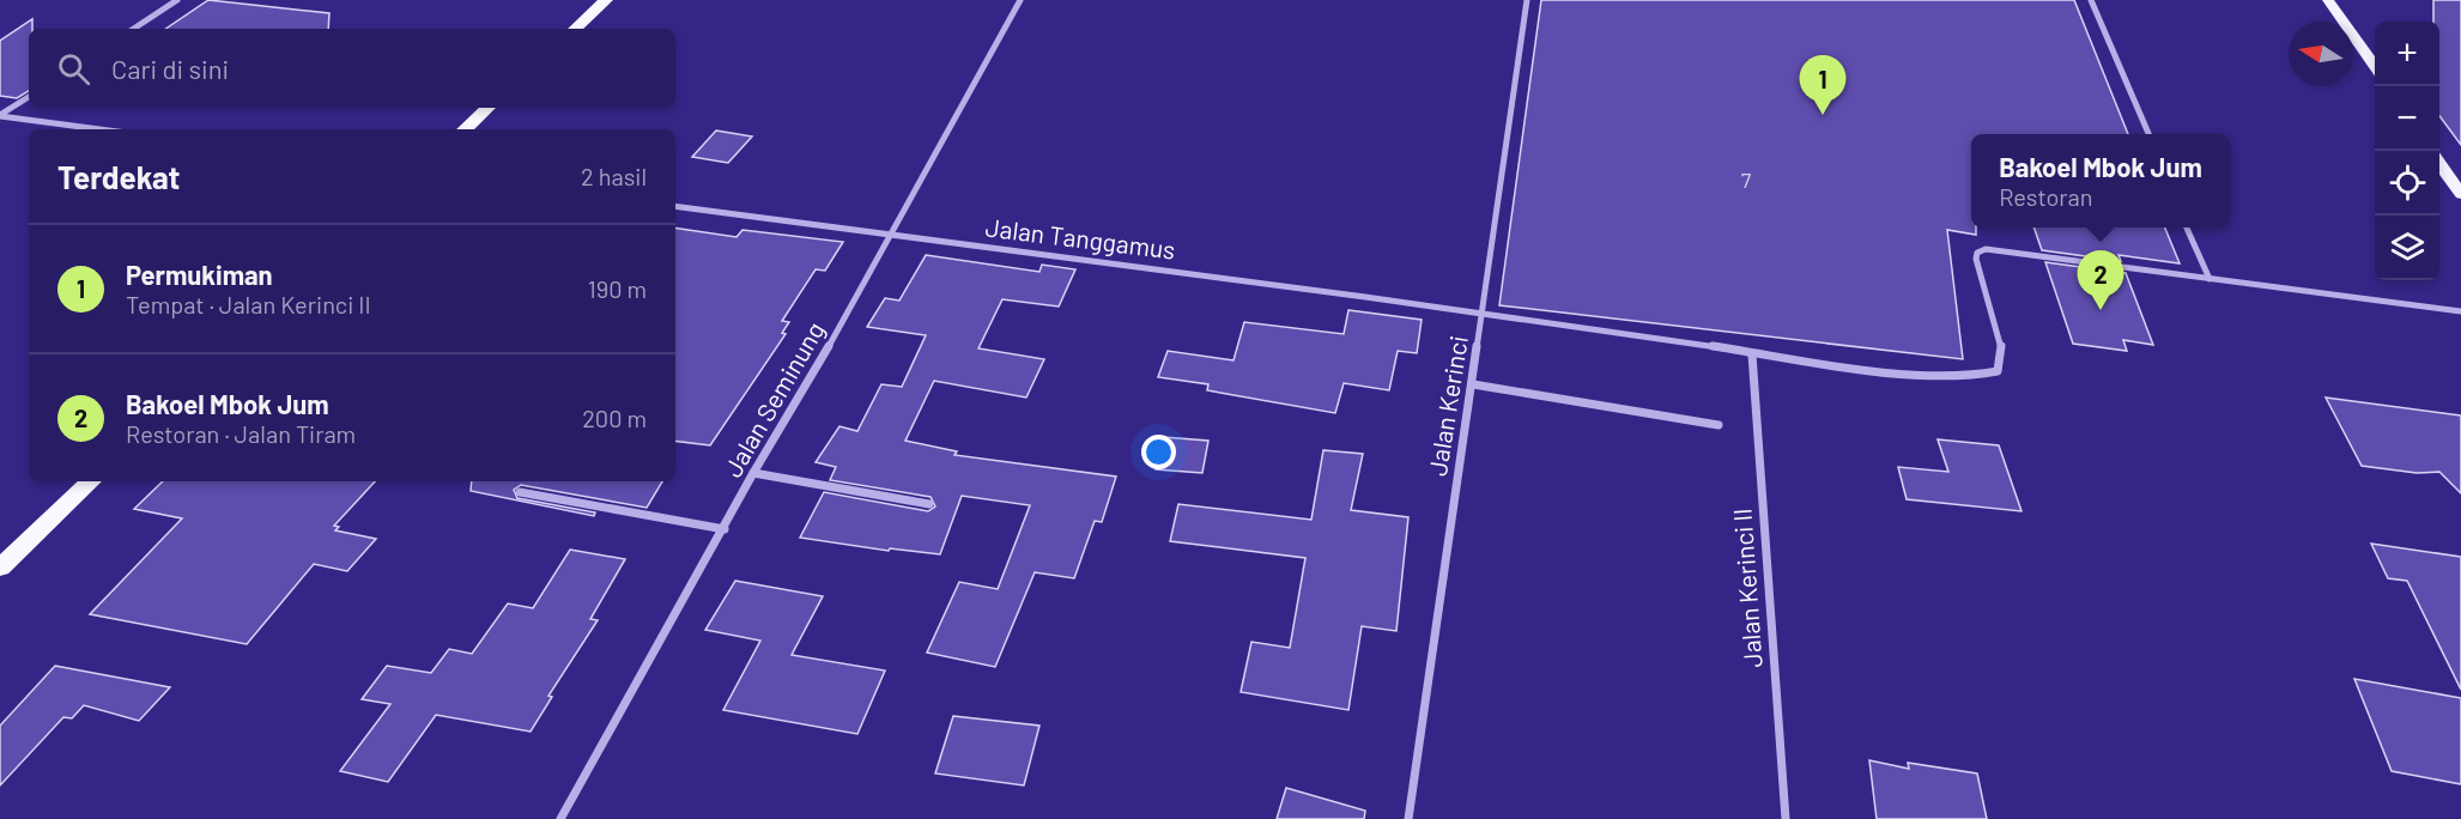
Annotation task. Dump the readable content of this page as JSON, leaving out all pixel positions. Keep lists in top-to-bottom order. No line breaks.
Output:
{"streets":{"street":["Jalan Tanggamus","Jalan Seminung","Jalan Kerinci","Jalan Kerinci II"]},"crossings":[["Jalan Tanggamus","Jalan Seminung"],["Jalan Tanggamus","Jalan Kerinci"],["Jalan Tanggamus","Jalan Kerinci II"]],"house_numbers":["7"],"north":"left","page":{"map_buttons":["+","−"],"search":"Cari di sini","pins":["1","2"],"heading":["Terdekat","2 hasil"],"popup":["Bakoel Mbok Jum","Restoran"],"list":[{"mark":"1","name":"Permukiman","note":"Tempat · Jalan Kerinci II","value":"190 m"},{"mark":"2","name":"Bakoel Mbok Jum","note":"Restoran · Jalan Tiram","value":"200 m"}]}}
